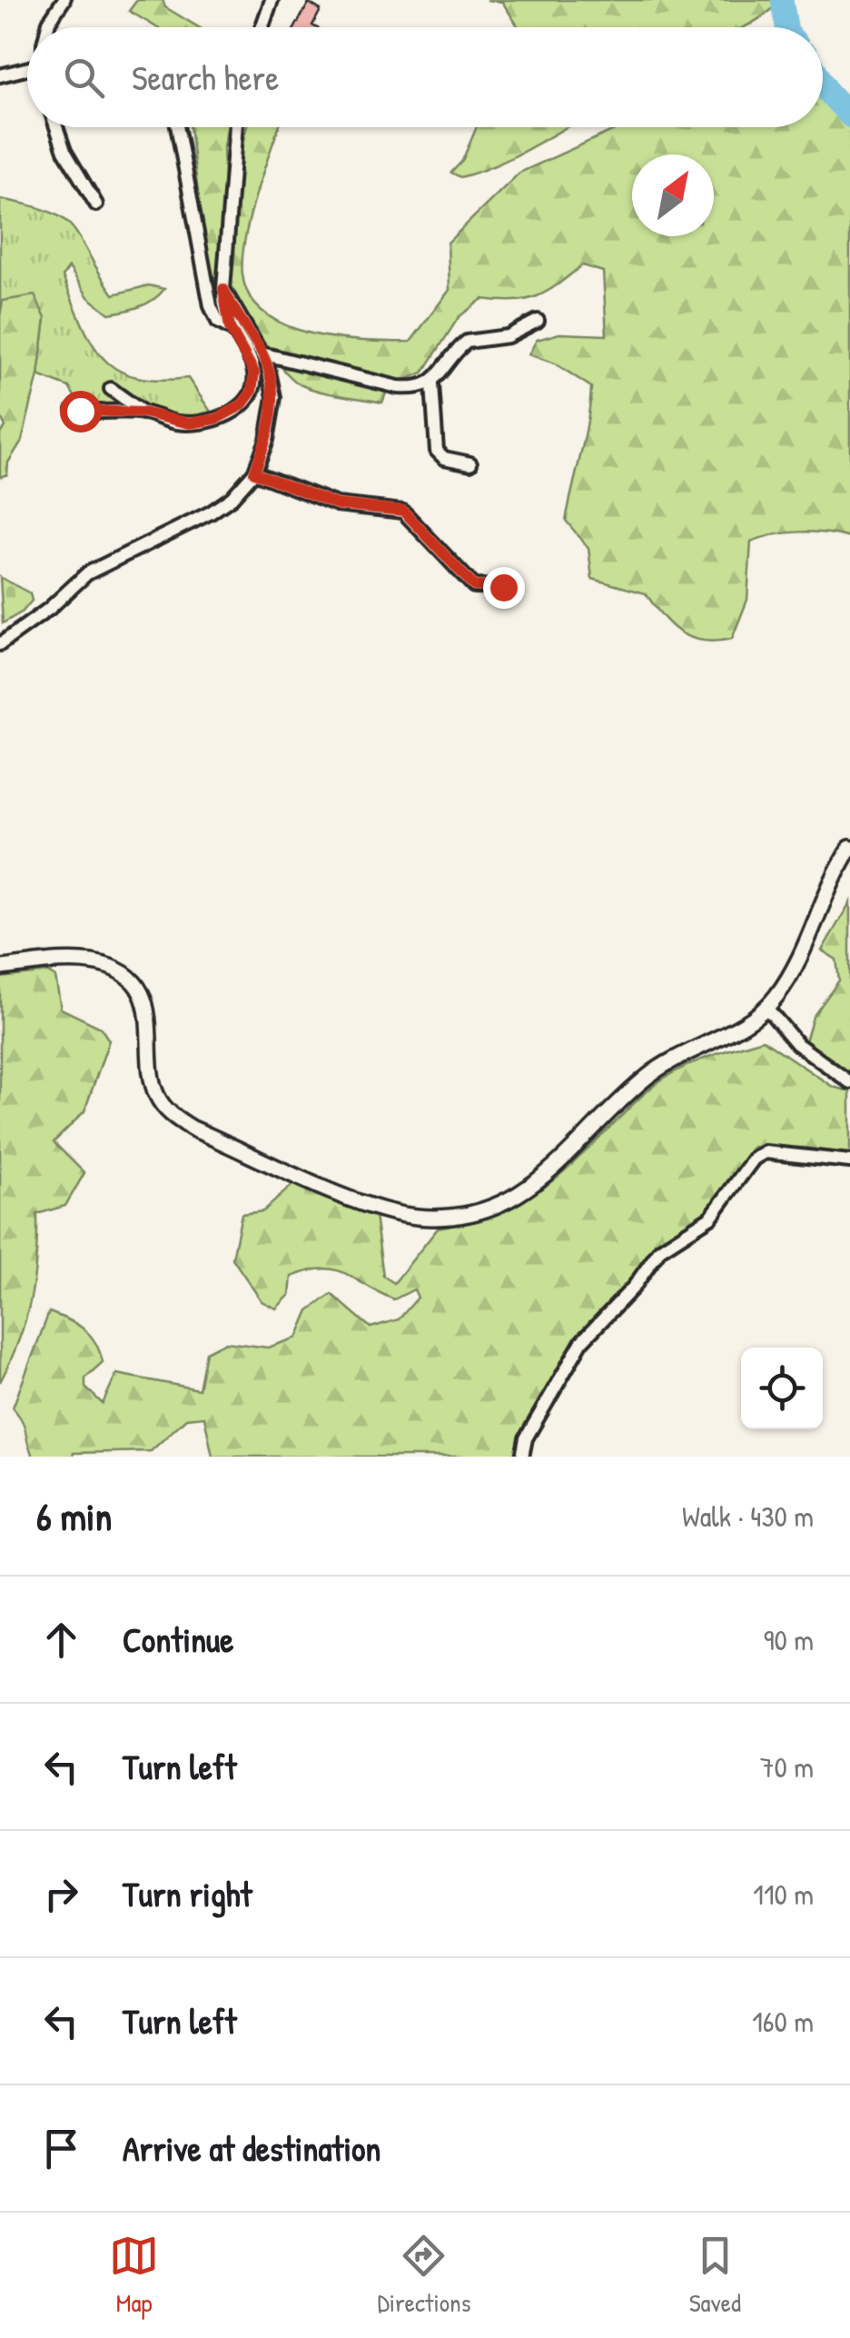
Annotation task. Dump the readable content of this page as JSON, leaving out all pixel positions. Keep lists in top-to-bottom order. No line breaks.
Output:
{"north":"top right","page":{"search":"Search here","heading":["6 min","Walk · 430 m"],"list":[["Continue","90 m"],["Turn left","70 m"],["Turn right","110 m"],["Turn left","160 m"],"Arrive at destination"],"nav":["Map","Directions","Saved"]}}
